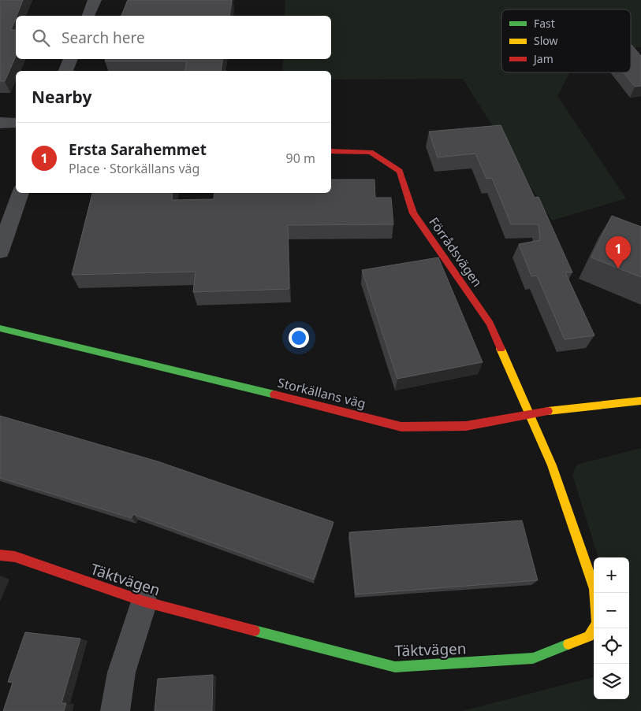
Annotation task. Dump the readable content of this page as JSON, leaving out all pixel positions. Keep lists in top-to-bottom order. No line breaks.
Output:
{"streets":{"street":["Förrådsvägen","Storkällans väg","Täktvägen"]},"crossings":[["Förrådsvägen","Storkällans väg"],["Förrådsvägen","Täktvägen"],["Storkällans väg","Täktvägen"]],"legend":["Fast","Slow","Jam"],"page":{"search":"Search here","heading":"Nearby","list":[{"mark":"1","name":"Ersta Sarahemmet","note":"Place · Storkällans väg","value":"90 m"}],"pins":"1","map_buttons":["+","−"]}}
